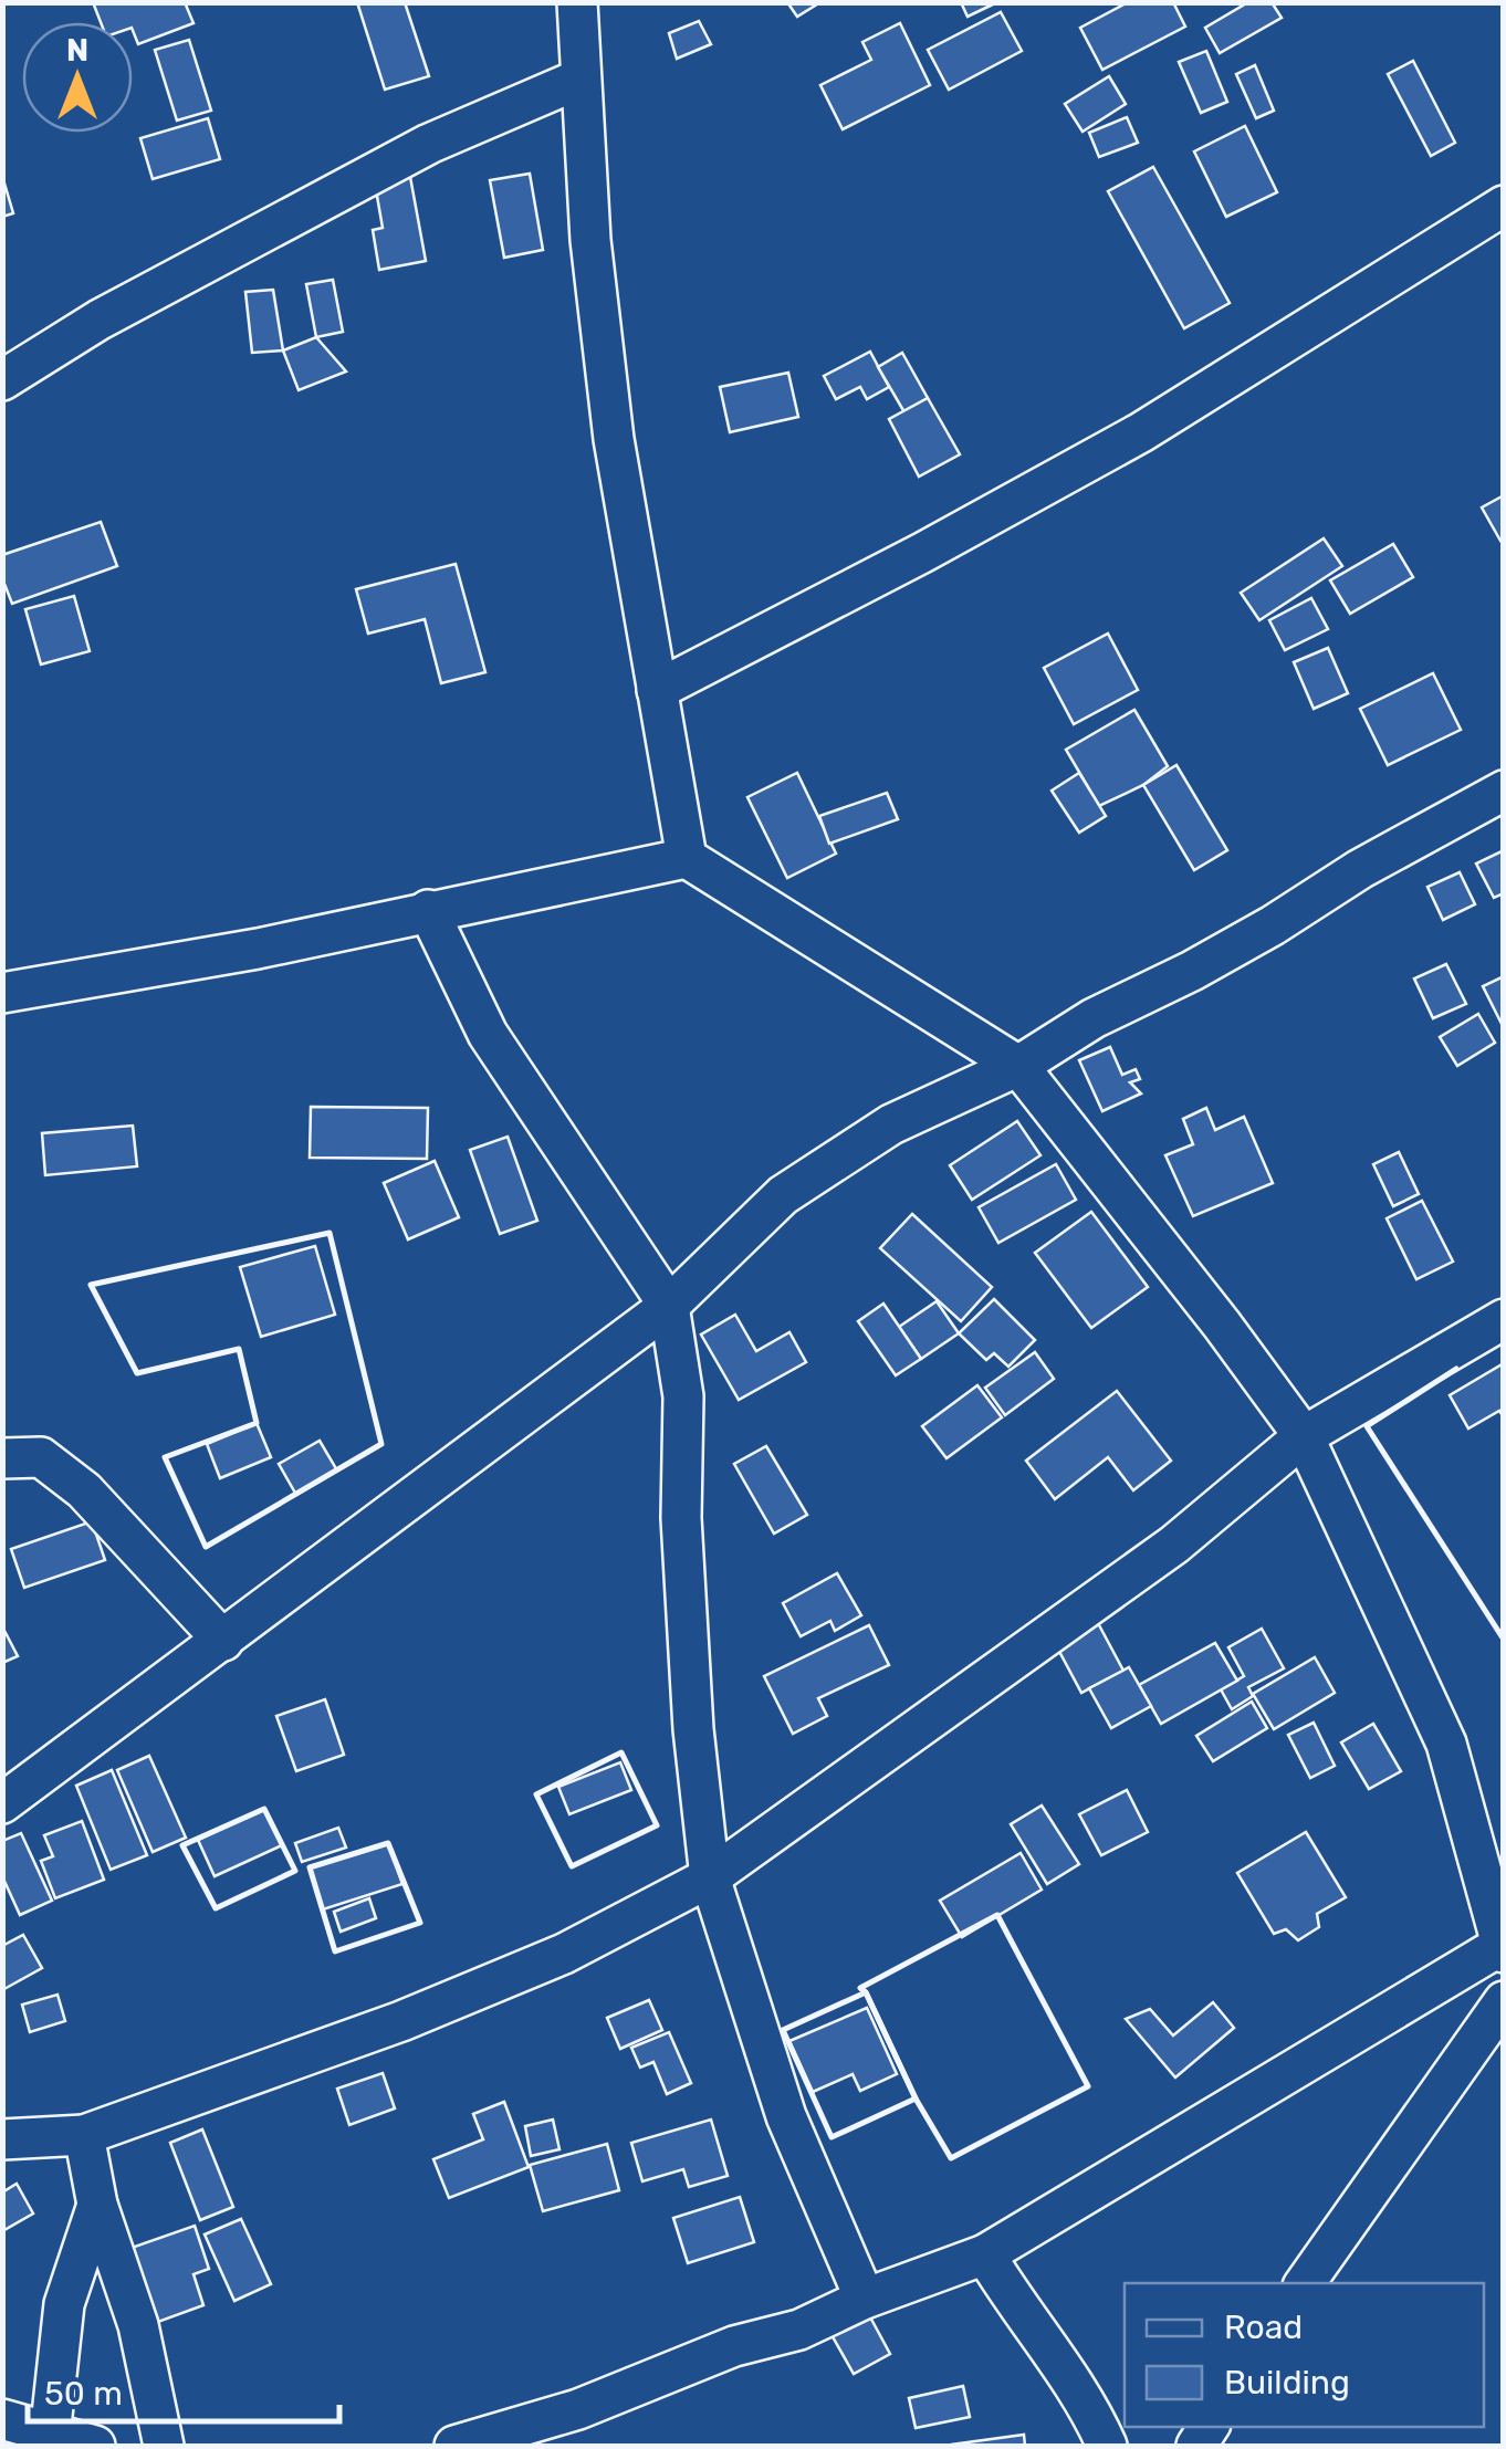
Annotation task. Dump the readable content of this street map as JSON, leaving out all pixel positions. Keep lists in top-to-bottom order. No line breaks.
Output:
{"legend":["Road","Building"],"scale_bar":"50 m","north":"top"}
